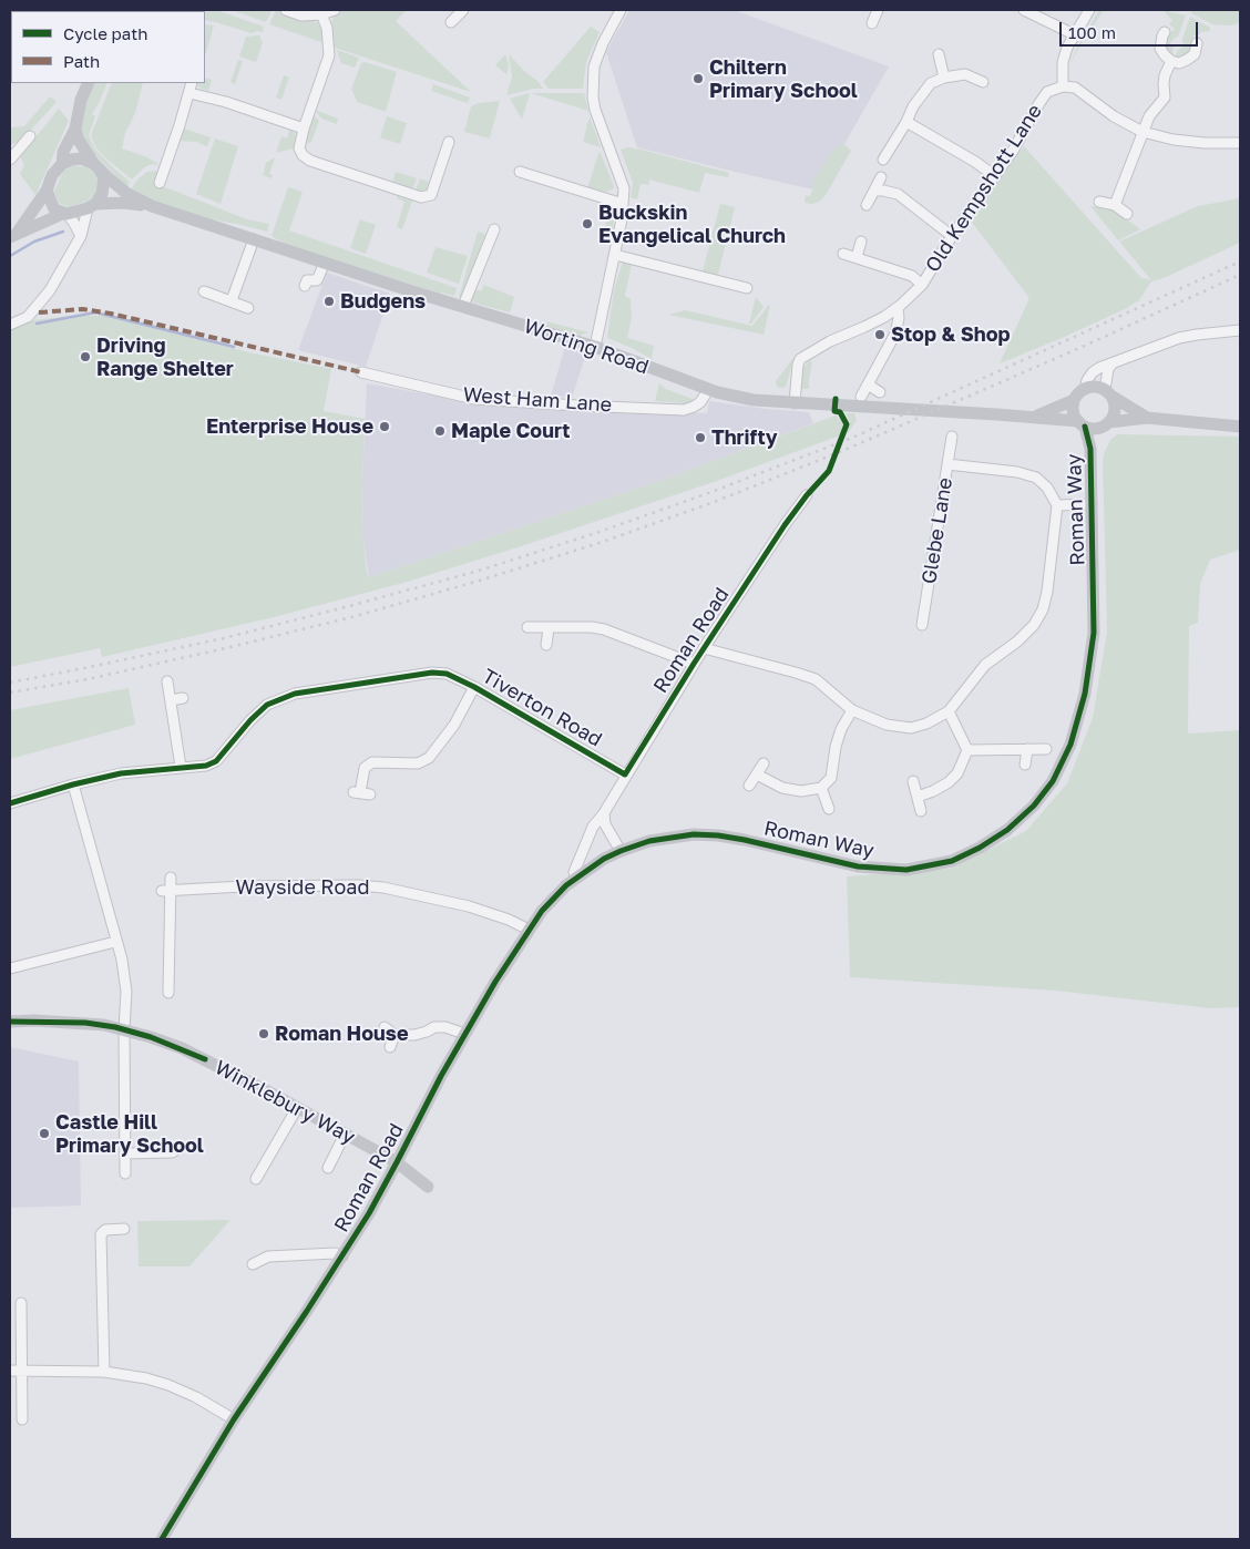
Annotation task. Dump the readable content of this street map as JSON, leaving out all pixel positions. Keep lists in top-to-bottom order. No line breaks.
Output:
{"streets":{"street":["Old Kempshott Lane","Worting Road","West Ham Lane","Roman Way","Glebe Lane","Roman Road","Tiverton Road","Wayside Road","Winklebury Way"]},"crossings":[["Old Kempshott Lane","Worting Road"],["Worting Road","West Ham Lane"],["Worting Road","Roman Way"],["Roman Way","Roman Road"],["Roman Road","Tiverton Road"],["Roman Road","Wayside Road"],["Roman Road","Winklebury Way"]],"places":["Chiltern Primary School","Buckskin Evangelical Church","Budgens","Stop & Shop","Driving Range Shelter","Enterprise House","Maple Court","Thrifty","Roman House","Castle Hill Primary School"],"legend":["Cycle path","Path"],"scale_bar":"100 m"}
